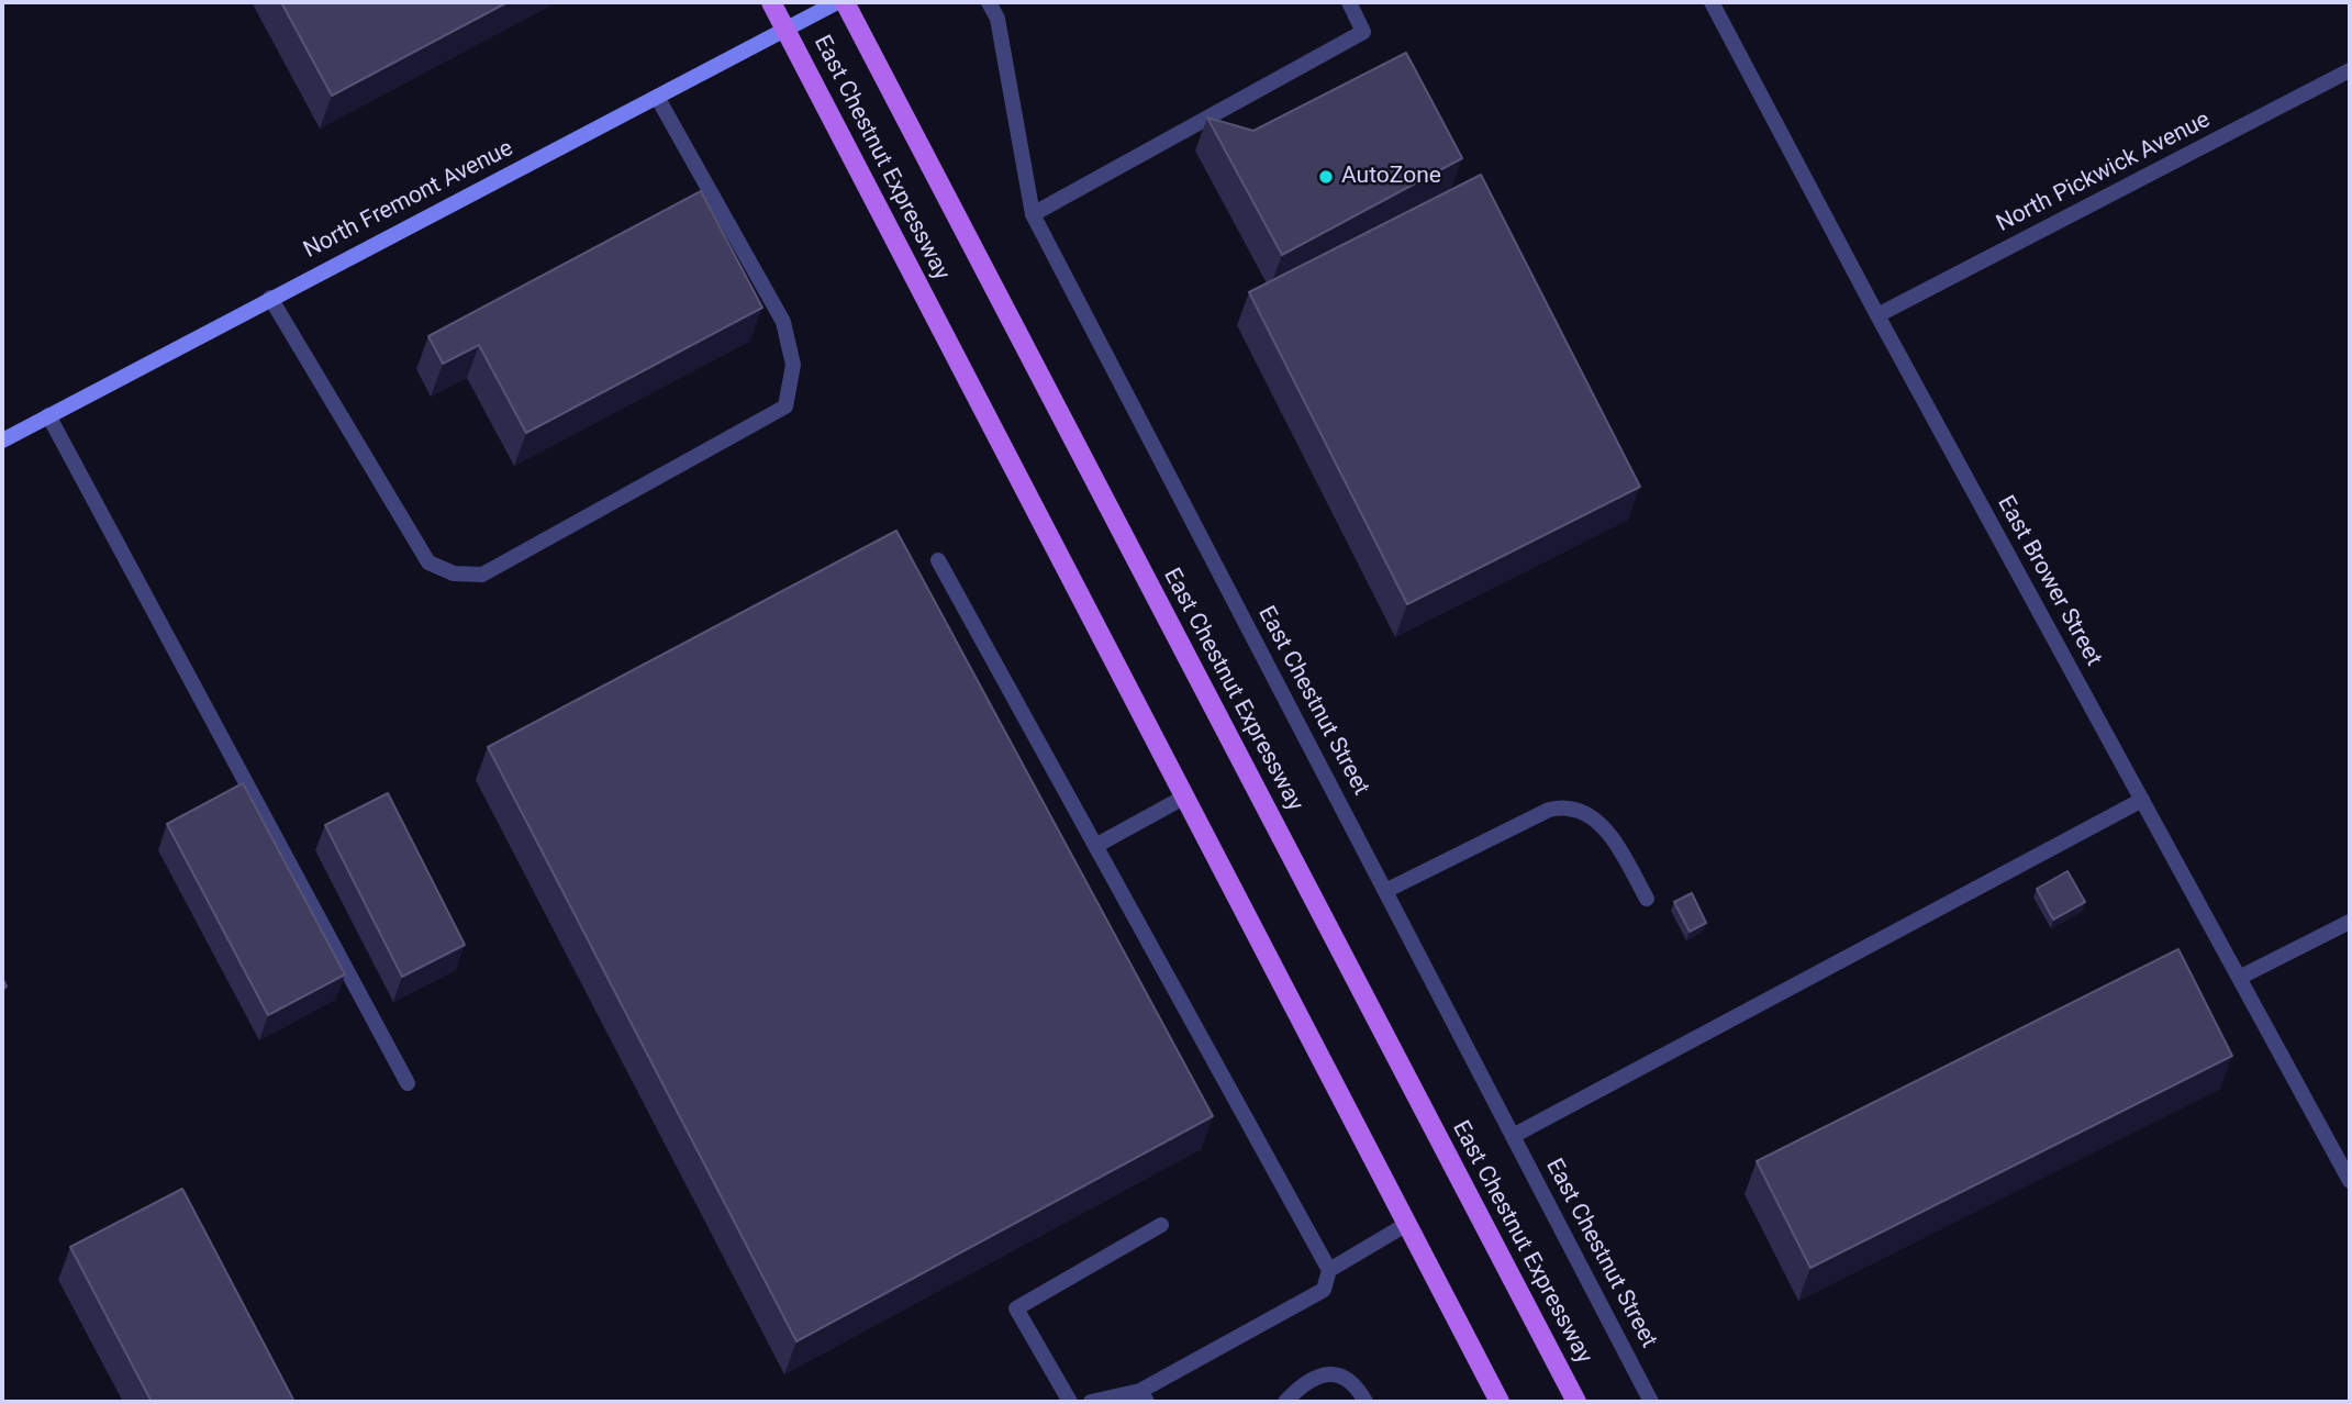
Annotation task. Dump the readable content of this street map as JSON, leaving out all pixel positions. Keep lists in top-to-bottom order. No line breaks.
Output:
{"streets":{"main road":["East Chestnut Expressway"],"street":["North Pickwick Avenue","North Fremont Avenue","East Brower Street","East Chestnut Street"]},"crossings":[["East Chestnut Expressway","North Fremont Avenue"],["North Pickwick Avenue","East Brower Street"]],"places":["AutoZone"]}
